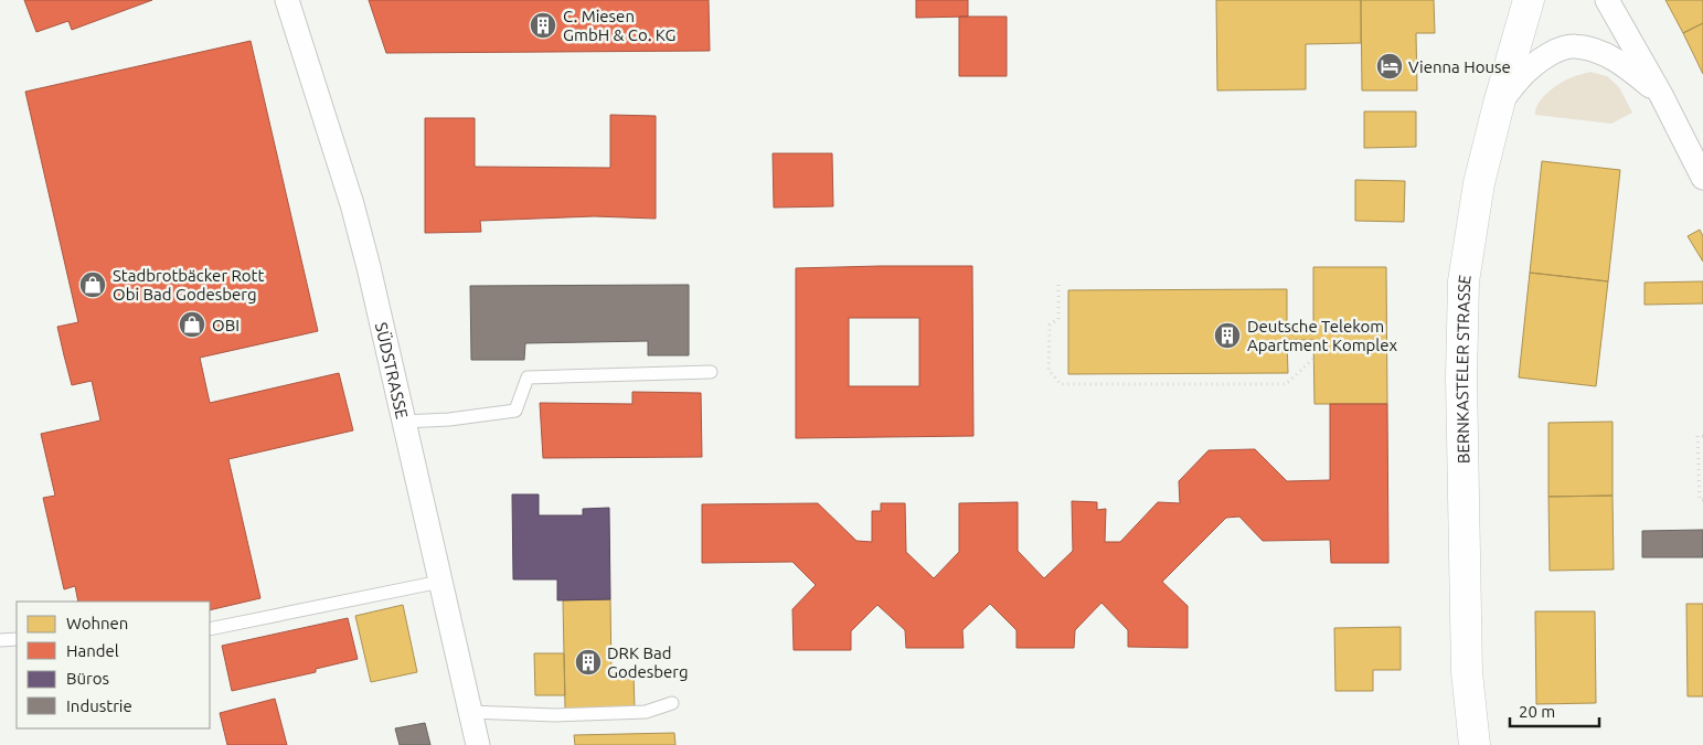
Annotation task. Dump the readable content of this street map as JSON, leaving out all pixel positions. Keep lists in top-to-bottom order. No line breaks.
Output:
{"streets":{"street":["BERNKASTELER STRASSE","SÜDSTRASSE"]},"places":{"building":["C. Miesen GmbH & Co. KG","Deutsche Telekom Apartment Komplex","DRK Bad Godesberg"],"hotel":["Vienna House"],"shop":["Stadbrotbäcker Rott Obi Bad Godesberg","OBI"]},"legend":["Wohnen","Handel","Büros","Industrie"],"scale_bar":"20 m"}
